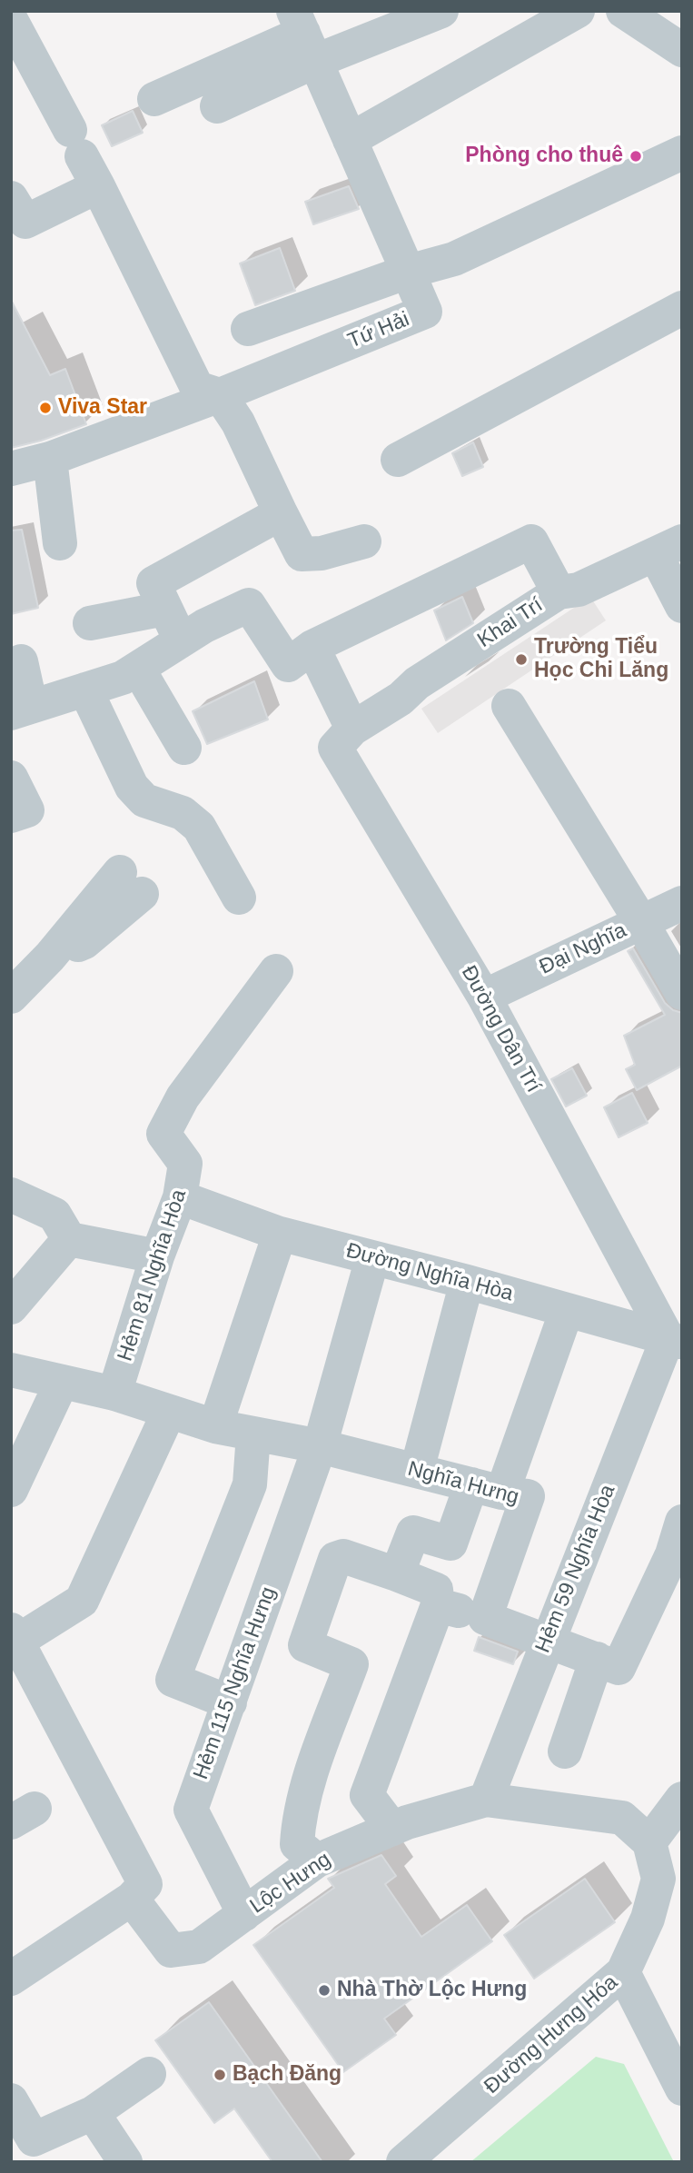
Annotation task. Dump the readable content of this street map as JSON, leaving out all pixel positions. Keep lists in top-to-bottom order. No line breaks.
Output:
{"streets":{"street":["Tứ Hải","Khai Trí","Đại Nghĩa","Đường Dân Trí","Đường Nghĩa Hòa","Hẻm 81 Nghĩa Hòa","Nghĩa Hưng","Hẻm 59 Nghĩa Hòa","Hẻm 115 Nghĩa Hưng","Lộc Hưng","Đường Hưng Hóa"]},"crossings":[["Khai Trí","Đường Dân Trí"],["Đại Nghĩa","Đường Dân Trí"],["Đường Dân Trí","Đường Nghĩa Hòa"],["Đường Dân Trí","Hẻm 59 Nghĩa Hòa"],["Đường Nghĩa Hòa","Hẻm 81 Nghĩa Hòa"],["Đường Nghĩa Hòa","Hẻm 59 Nghĩa Hòa"],["Đường Nghĩa Hòa","Hẻm 115 Nghĩa Hưng"],["Hẻm 81 Nghĩa Hòa","Nghĩa Hưng"],["Nghĩa Hưng","Hẻm 115 Nghĩa Hưng"],["Hẻm 59 Nghĩa Hòa","Lộc Hưng"],["Hẻm 115 Nghĩa Hưng","Lộc Hưng"],["Lộc Hưng","Đường Hưng Hóa"]],"places":["Phòng cho thuê","Viva Star","Trường Tiểu Học Chi Lăng","Nhà Thờ Lộc Hưng","Bạch Đăng"]}
